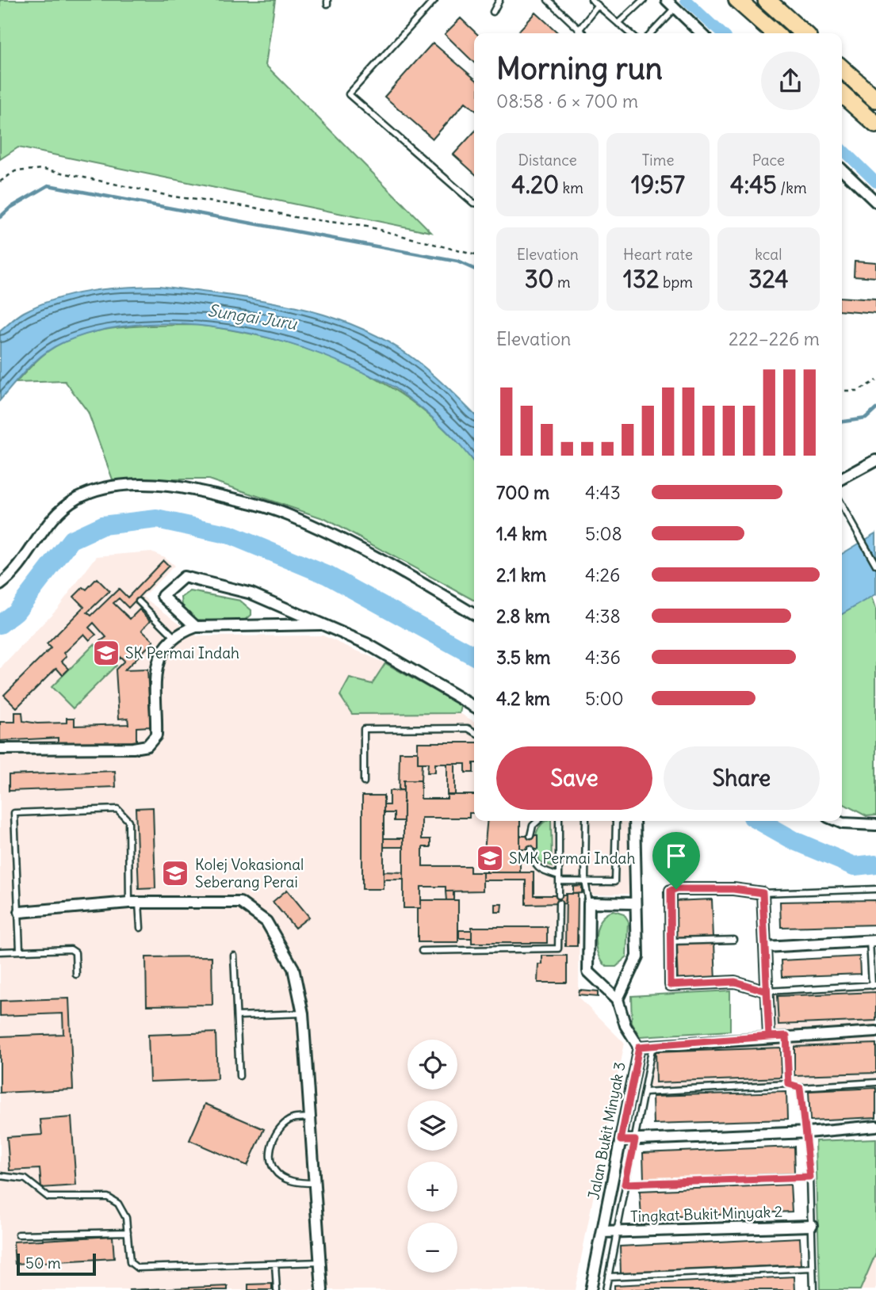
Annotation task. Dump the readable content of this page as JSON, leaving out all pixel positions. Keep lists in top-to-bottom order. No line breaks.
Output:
{"streets":{"street":["Jalan Bukit Minyak 3","Tingkat Bukit Minyak 2"]},"crossings":[["Jalan Bukit Minyak 3","Tingkat Bukit Minyak 2"]],"water":["Sungai Juru"],"places":{"school or university":["SK Permai Indah","SMK Permai Indah","Kolej Vokasional Seberang Perai"]},"scale_bar":"50 m","page":{"heading":["Morning run","08:58 · 6 × 700 m"],"stats":[["Distance","4.20 km"],["Time","19:57"],["Pace","4:45 /km"],["Elevation","30 m"],["Heart rate","132 bpm"],["kcal","324"]],"chart":["Elevation","222–226 m"],"list":[{"name":"700 m","note":"4:43"},{"name":"1.4 km","note":"5:08"},{"name":"2.1 km","note":"4:26"},{"name":"2.8 km","note":"4:38"},{"name":"3.5 km","note":"4:36"},{"name":"4.2 km","note":"5:00"}],"buttons":["Save","Share"],"map_buttons":["+","−"],"scale":"50 m"}}
